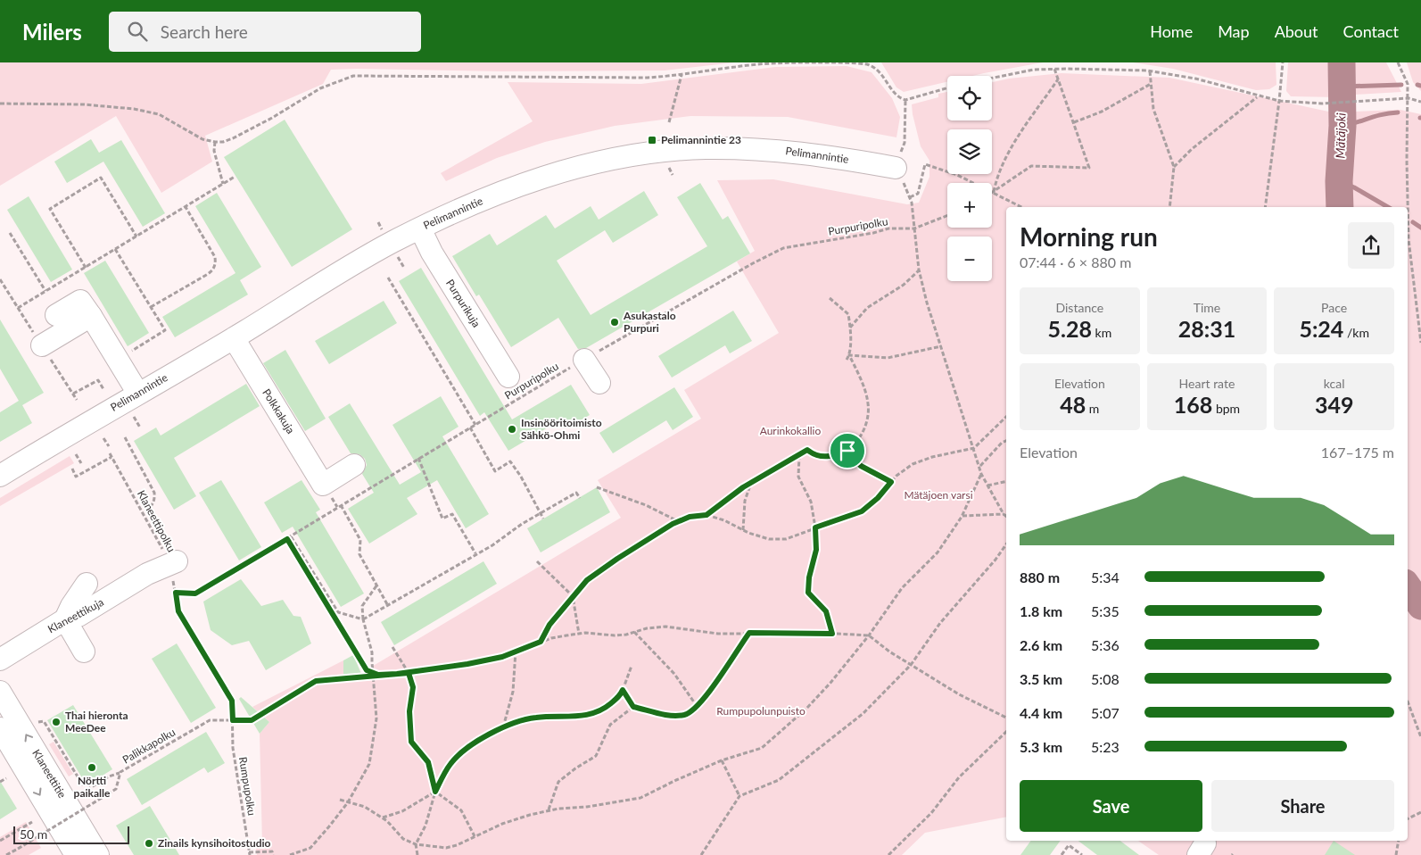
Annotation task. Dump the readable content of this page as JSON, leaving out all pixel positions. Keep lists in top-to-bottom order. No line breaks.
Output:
{"streets":{"street":["Pelimannintie","Purpurikuja","Polkkakuja","Klaneettikuja","Klaneettitie"],"path":["Purpuripolku","Klaneettipolku","Palikkapolku","Rumpupolku"]},"crossings":[["Pelimannintie","Purpurikuja"],["Pelimannintie","Polkkakuja"],["Purpuripolku","Klaneettipolku"],["Klaneettipolku","Klaneettikuja"],["Klaneettipolku","Palikkapolku"],["Klaneettipolku","Rumpupolku"],["Palikkapolku","Rumpupolku"]],"water":["Mätäjoki"],"parks":["Aurinkokallio","Mätäjoen varsi","Rumpupolunpuisto"],"places":{"transit":["Pelimannintie 23"],"other":["Asukastalo Purpuri","Insinööritoimisto Sähkö-Ohmi","Thai hieronta MeeDee","Nörtti paikalle","Zinails kynsihoitostudio"]},"scale_bar":"50 m","page":{"header":"Milers","search":"Search here","nav":["Home","Map","About","Contact"],"map_buttons":["+","−"],"heading":["Morning run","07:44 · 6 × 880 m"],"stats":[["Distance","5.28 km"],["Time","28:31"],["Pace","5:24 /km"],["Elevation","48 m"],["Heart rate","168 bpm"],["kcal","349"]],"chart":["Elevation","167–175 m"],"list":[{"name":"880 m","note":"5:34"},{"name":"1.8 km","note":"5:35"},{"name":"2.6 km","note":"5:36"},{"name":"3.5 km","note":"5:08"},{"name":"4.4 km","note":"5:07"},{"name":"5.3 km","note":"5:23"}],"buttons":["Save","Share"],"scale":"50 m"}}
